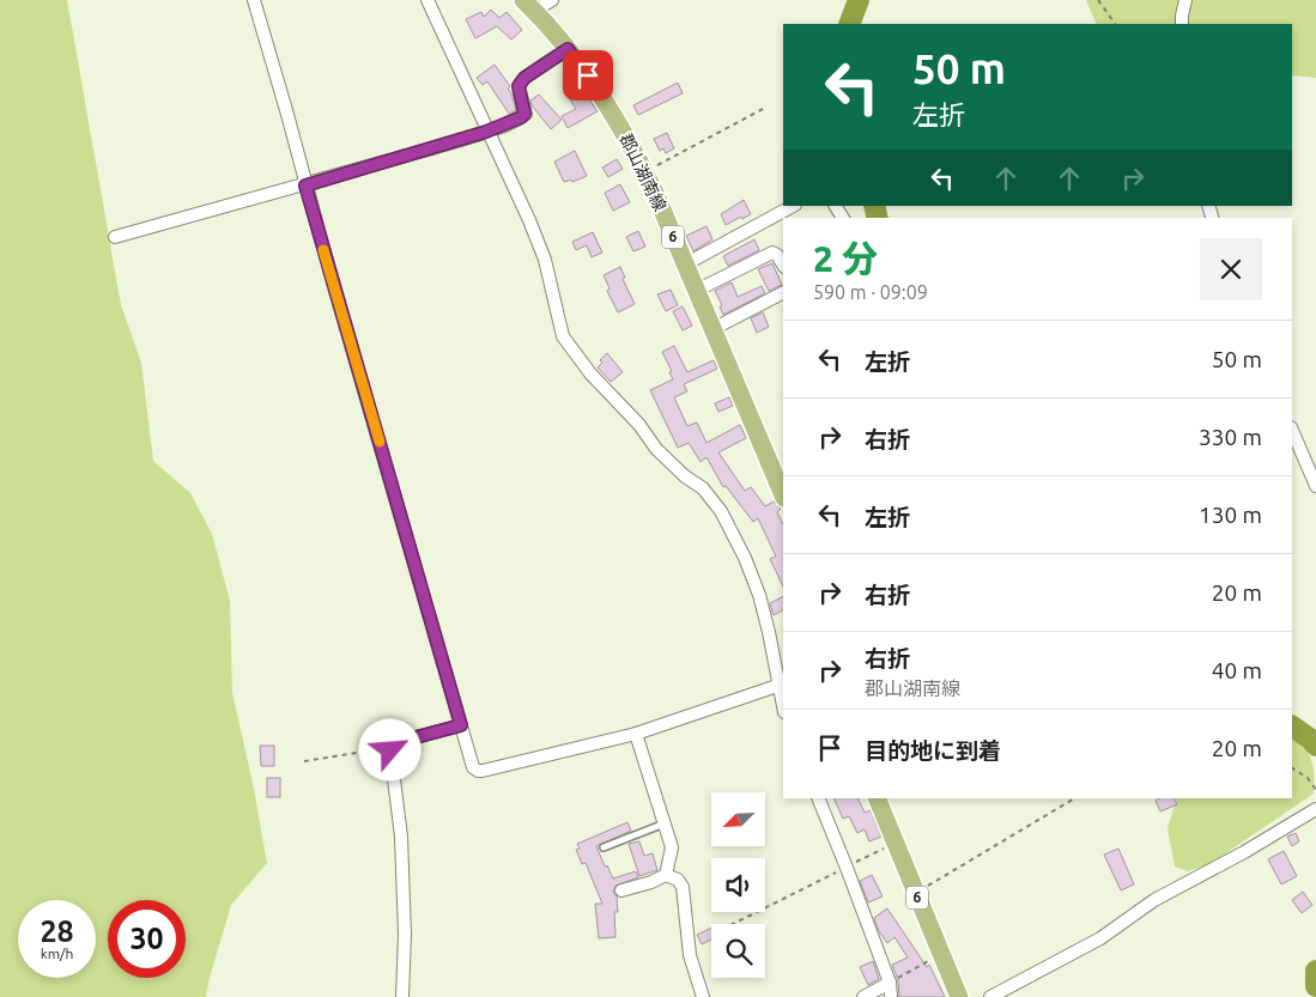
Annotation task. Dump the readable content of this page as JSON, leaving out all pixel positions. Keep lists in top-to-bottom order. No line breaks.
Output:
{"streets":{"main road":["郡山湖南線","6"]},"north":"bottom left","page":{"turn":["50 m","左折"],"heading":["2 分","590 m · 09:09"],"list":[{"name":"左折","value":"50 m"},{"name":"右折","value":"330 m"},{"name":"左折","value":"130 m"},{"name":"右折","value":"20 m"},{"name":"右折","note":"郡山湖南線","value":"40 m"},{"name":"目的地に到着","value":"20 m"}],"speed":"28 km/h","limit":"30"}}
